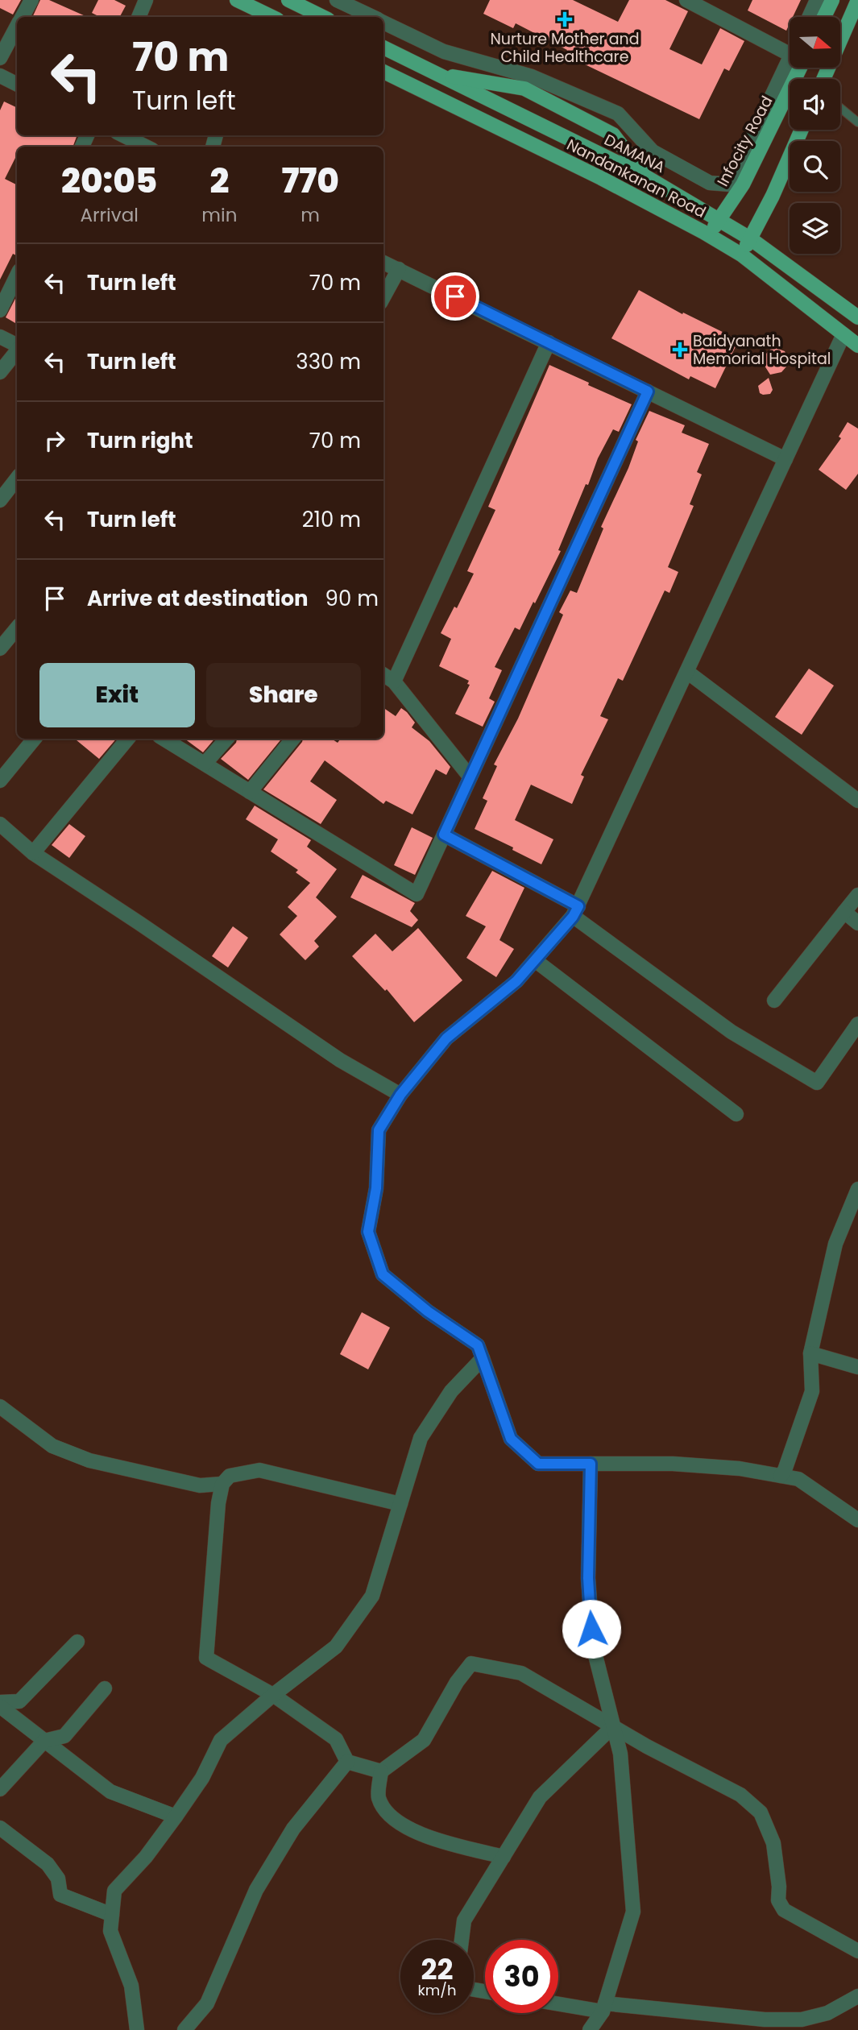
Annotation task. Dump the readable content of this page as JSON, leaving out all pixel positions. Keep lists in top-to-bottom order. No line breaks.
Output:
{"streets":{"main road":["Infocity Road","DAMANA","Nandankanan Road"]},"crossings":[["Infocity Road","DAMANA"],["Infocity Road","Nandankanan Road"]],"places":{"health":["Nurture Mother and Child Healthcare","Baidyanath Memorial Hospital"]},"north":"right","page":{"turn":["70 m","Turn left"],"eta":["20:05","Arrival","2","min","770","m"],"list":[{"name":"Turn left","value":"70 m"},{"name":"Turn left","value":"330 m"},{"name":"Turn right","value":"70 m"},{"name":"Turn left","value":"210 m"},{"name":"Arrive at destination","value":"90 m"}],"buttons":["Exit","Share"],"speed":"22 km/h","limit":"30"}}
